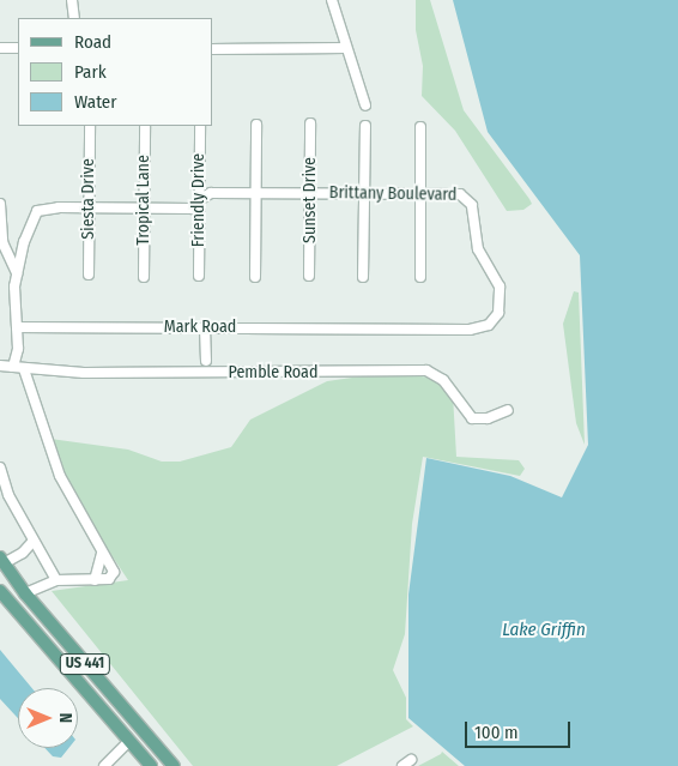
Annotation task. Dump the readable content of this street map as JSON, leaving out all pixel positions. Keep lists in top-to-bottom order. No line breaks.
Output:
{"streets":{"main road":["US 441"],"street":["Brittany Boulevard","Siesta Drive","Tropical Lane","Friendly Drive","Sunset Drive","Mark Road","Pemble Road"]},"crossings":[["Brittany Boulevard","Siesta Drive"],["Brittany Boulevard","Tropical Lane"],["Brittany Boulevard","Friendly Drive"],["Brittany Boulevard","Sunset Drive"],["Brittany Boulevard","Mark Road"]],"water":["Lake Griffin"],"legend":["Road","Park","Water"],"scale_bar":"100 m","north":"right"}
